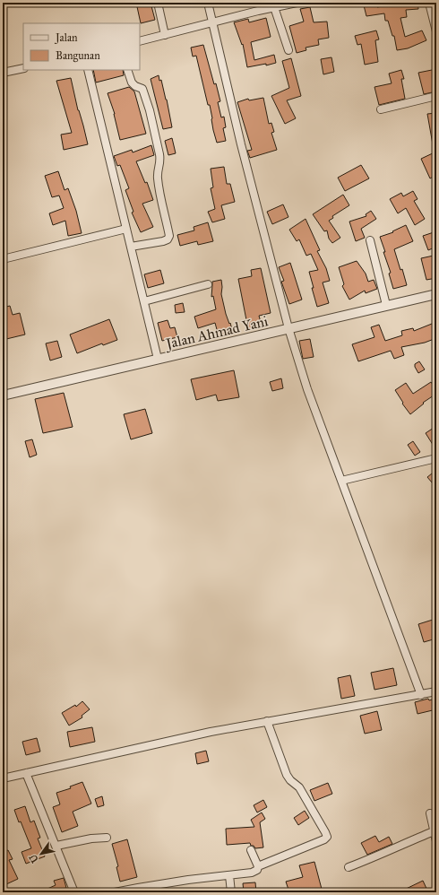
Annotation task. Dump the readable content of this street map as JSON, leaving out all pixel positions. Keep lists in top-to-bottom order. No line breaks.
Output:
{"streets":{"street":["Jalan Ahmad Yani"]},"legend":["Jalan","Bangunan"],"north":"bottom left"}
